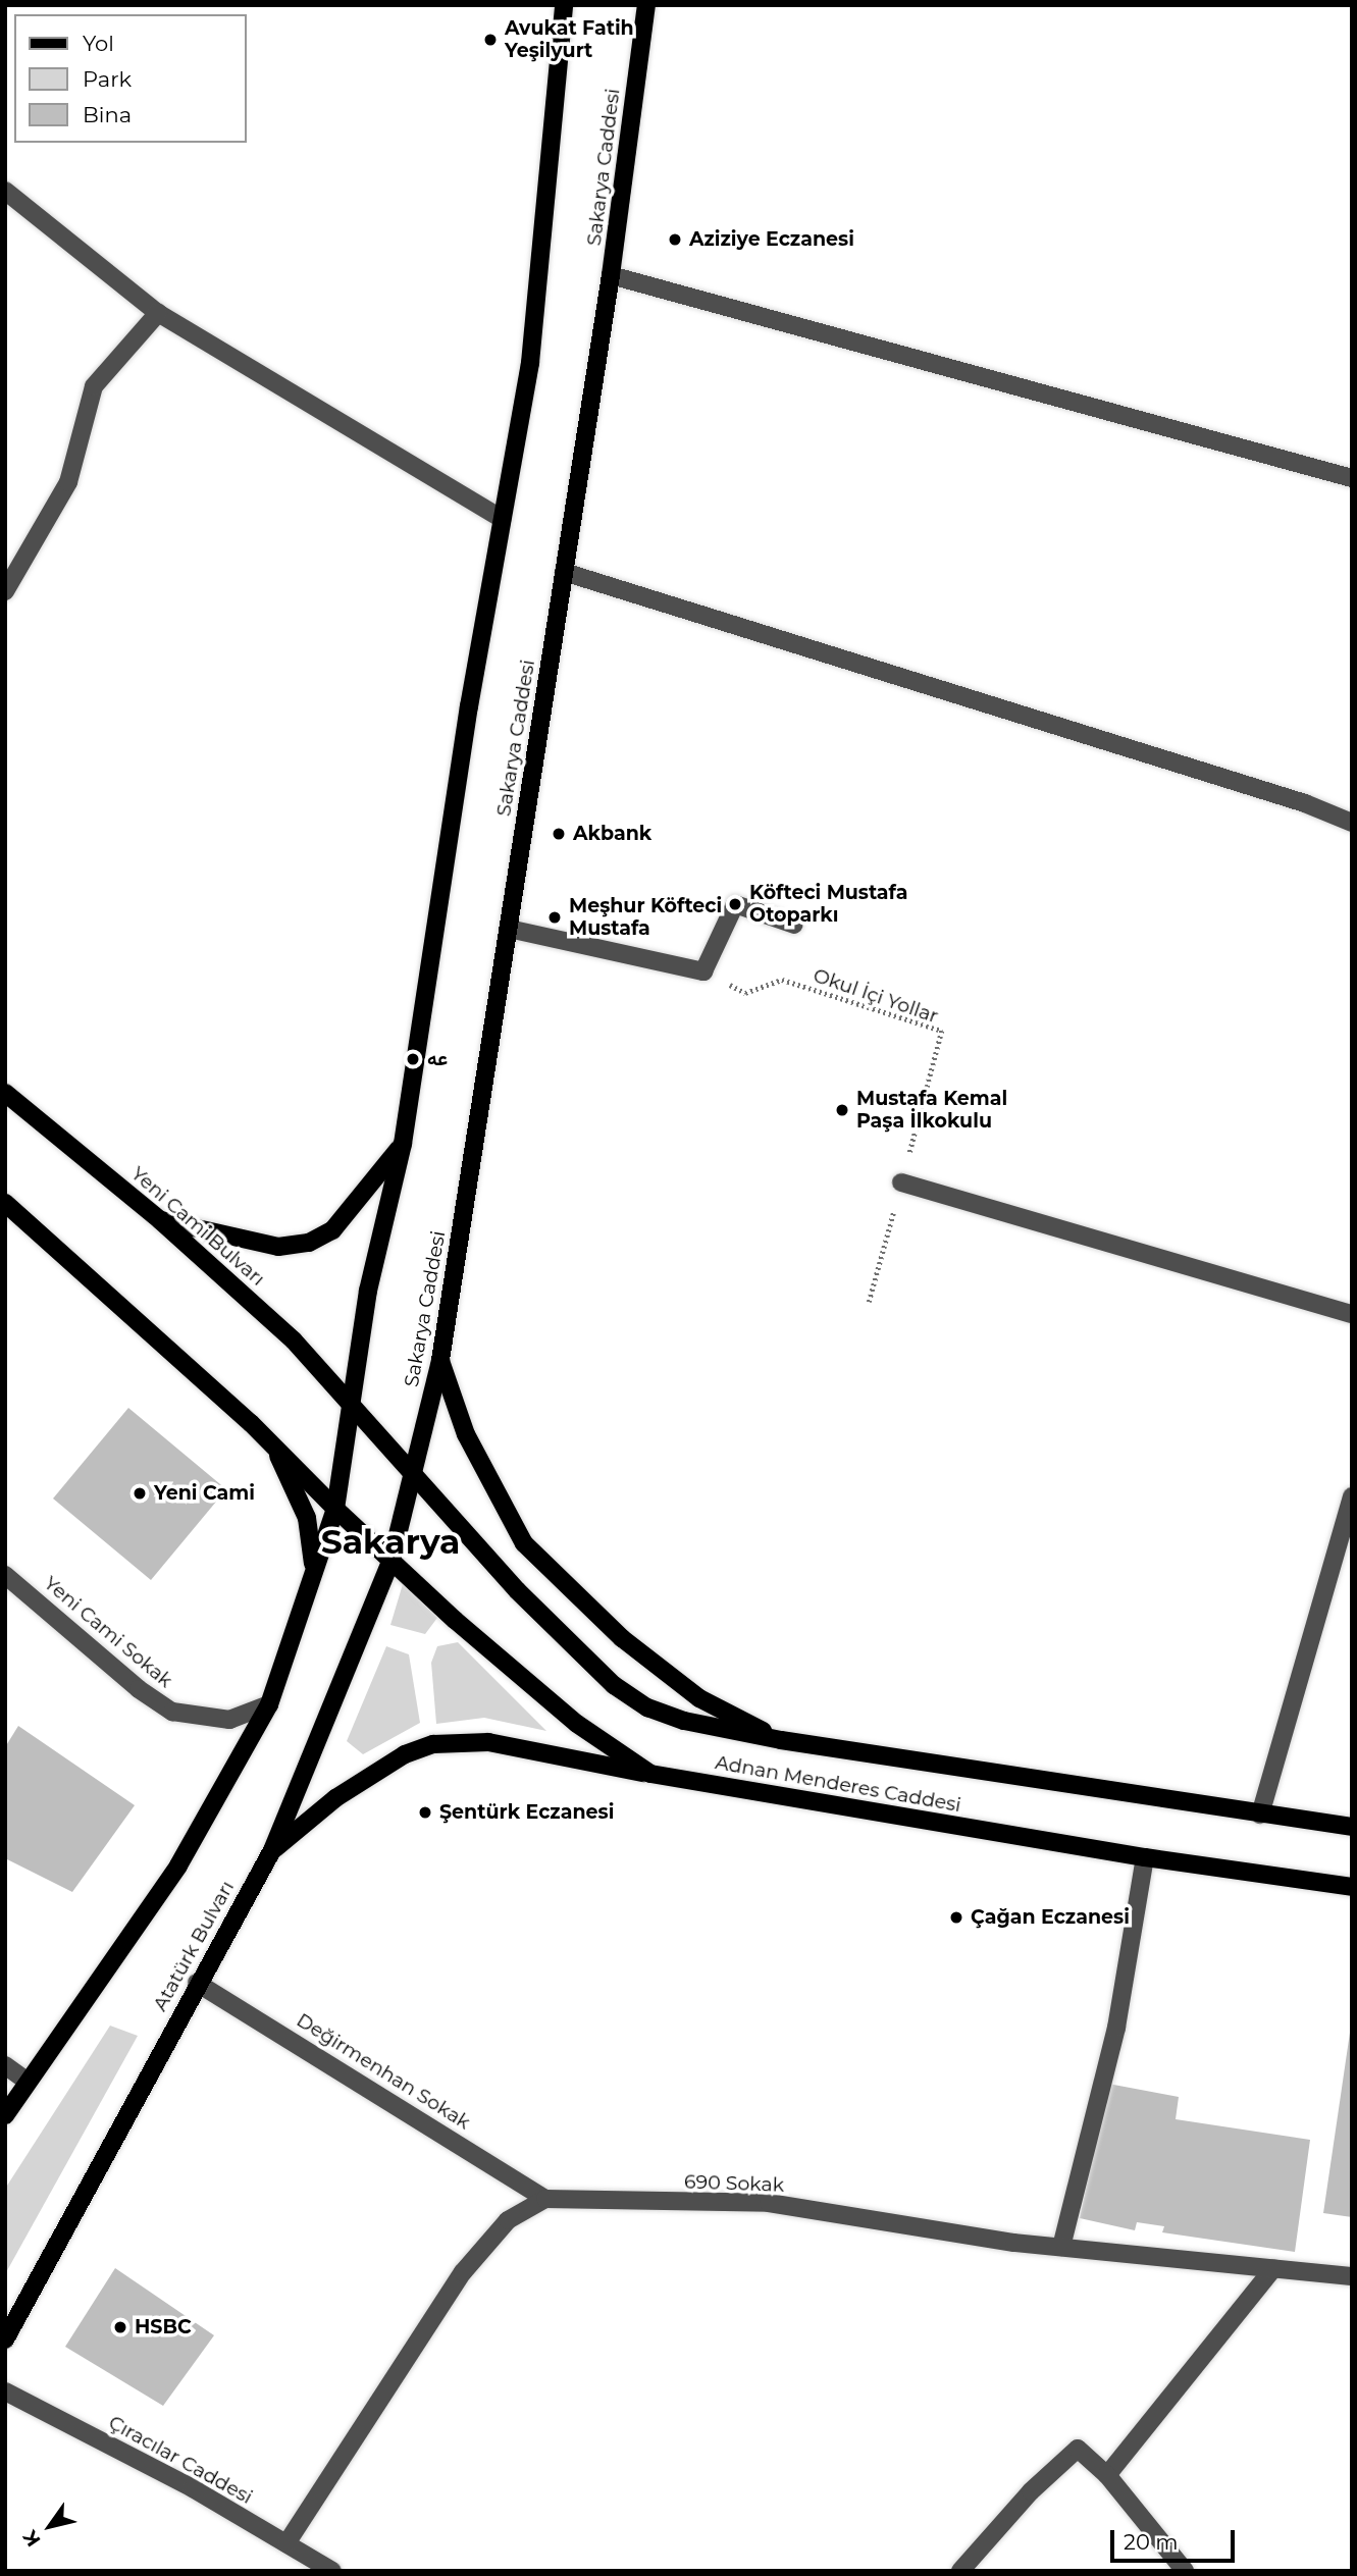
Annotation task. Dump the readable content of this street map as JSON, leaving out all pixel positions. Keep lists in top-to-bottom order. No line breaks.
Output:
{"streets":{"main road":["Sakarya Caddesi","Yeni Cami Bulvarı","Adnan Menderes Caddesi","Atatürk Bulvarı"],"street":["Yeni Cami Sokak","Değirmenhan Sokak","690 Sokak","Çıracılar Caddesi"],"path":["Okul İçi Yollar"]},"crossings":[["Sakarya Caddesi","Yeni Cami Bulvarı"],["Sakarya Caddesi","Adnan Menderes Caddesi"],["Sakarya Caddesi","Atatürk Bulvarı"],["Yeni Cami Bulvarı","Adnan Menderes Caddesi"],["Adnan Menderes Caddesi","Atatürk Bulvarı"],["Atatürk Bulvarı","Değirmenhan Sokak"],["Değirmenhan Sokak","690 Sokak"]],"districts":["Sakarya"],"places":["Avukat Fatih Yeşilyurt","Aziziye Eczanesi","Akbank","Köfteci Mustafa Otoparkı","Meşhur Köfteci Mustafa","عه","Mustafa Kemal Paşa İlkokulu","Yeni Cami","Şentürk Eczanesi","Çağan Eczanesi","HSBC"],"legend":["Yol","Park","Bina"],"scale_bar":"20 m","north":"bottom left"}
